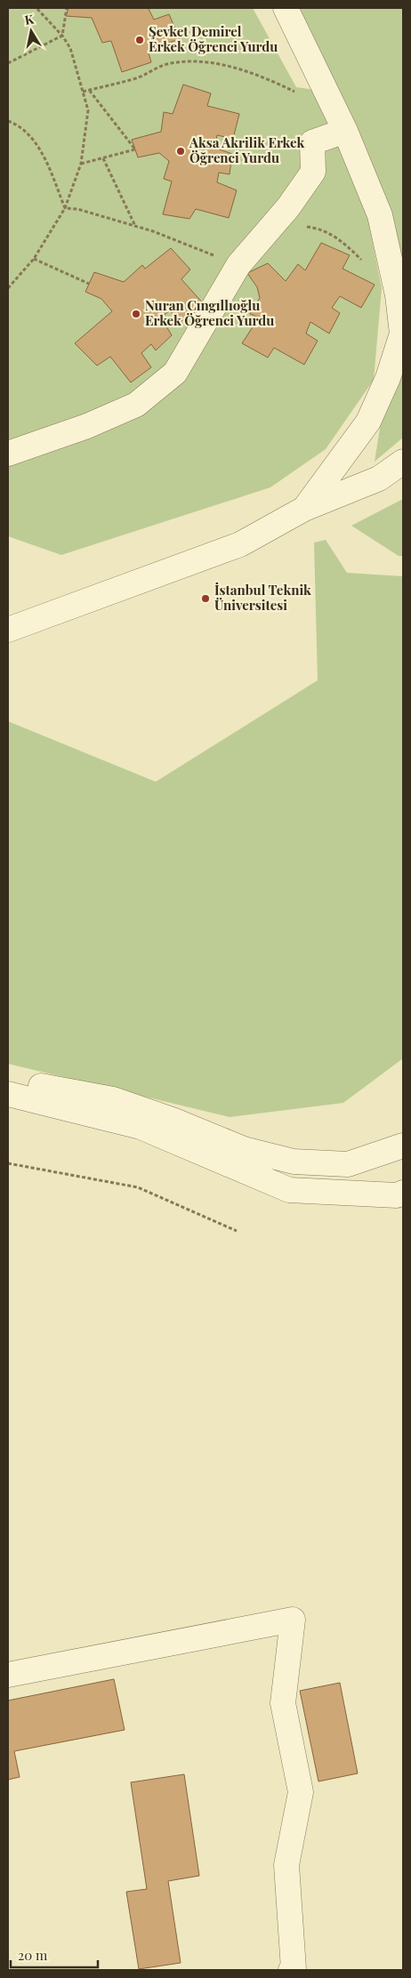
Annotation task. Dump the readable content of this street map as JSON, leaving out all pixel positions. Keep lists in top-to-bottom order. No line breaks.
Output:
{"places":["Şevket Demirel Erkek Öğrenci Yurdu","Aksa Akrilik Erkek Öğrenci Yurdu","Nuran Cıngıllıoğlu Erkek Öğrenci Yurdu","İstanbul Teknik Üniversitesi"],"scale_bar":"20 m","north":"top"}
